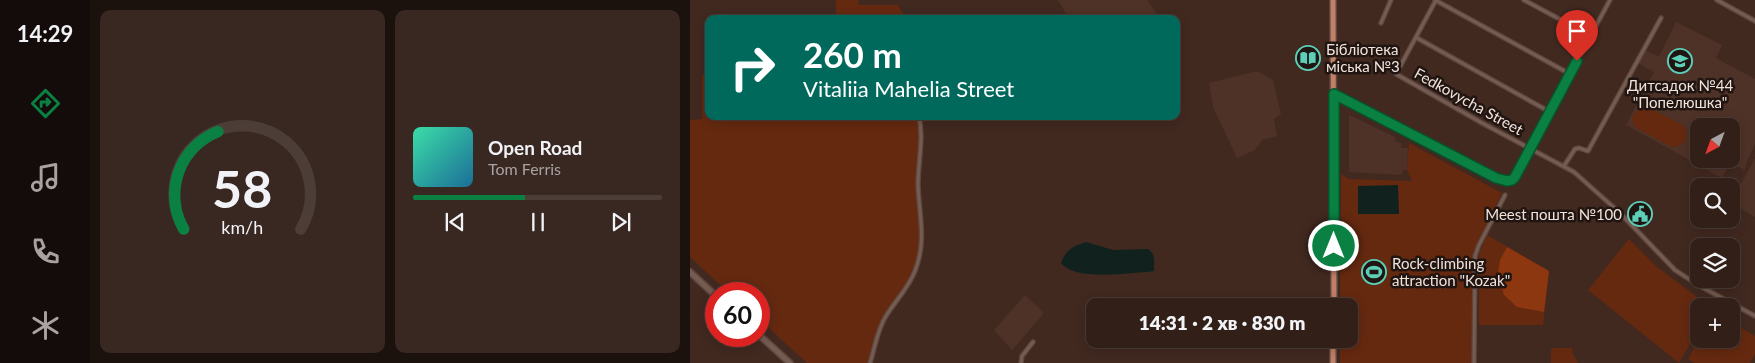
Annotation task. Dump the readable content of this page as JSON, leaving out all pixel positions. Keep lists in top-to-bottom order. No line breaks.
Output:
{"streets":{"street":["Fedkovycha Street"]},"places":{"library":["Бібліотека міська №3"],"school or university":["Дитсадок №44 \"Попелюшка\""],"public building":["Meest пошта №100"],"sports":["Rock-climbing attraction \"Kozak\""]},"north":"bottom left","page":{"tabs":"14:29","turn":["260 m","Vitaliia Mahelia Street"],"map_buttons":"+","song":["Open Road","Tom Ferris"],"limit":"60","trip":"14:31 · 2 хв · 830 m","gauge":["58","km/h"]}}
